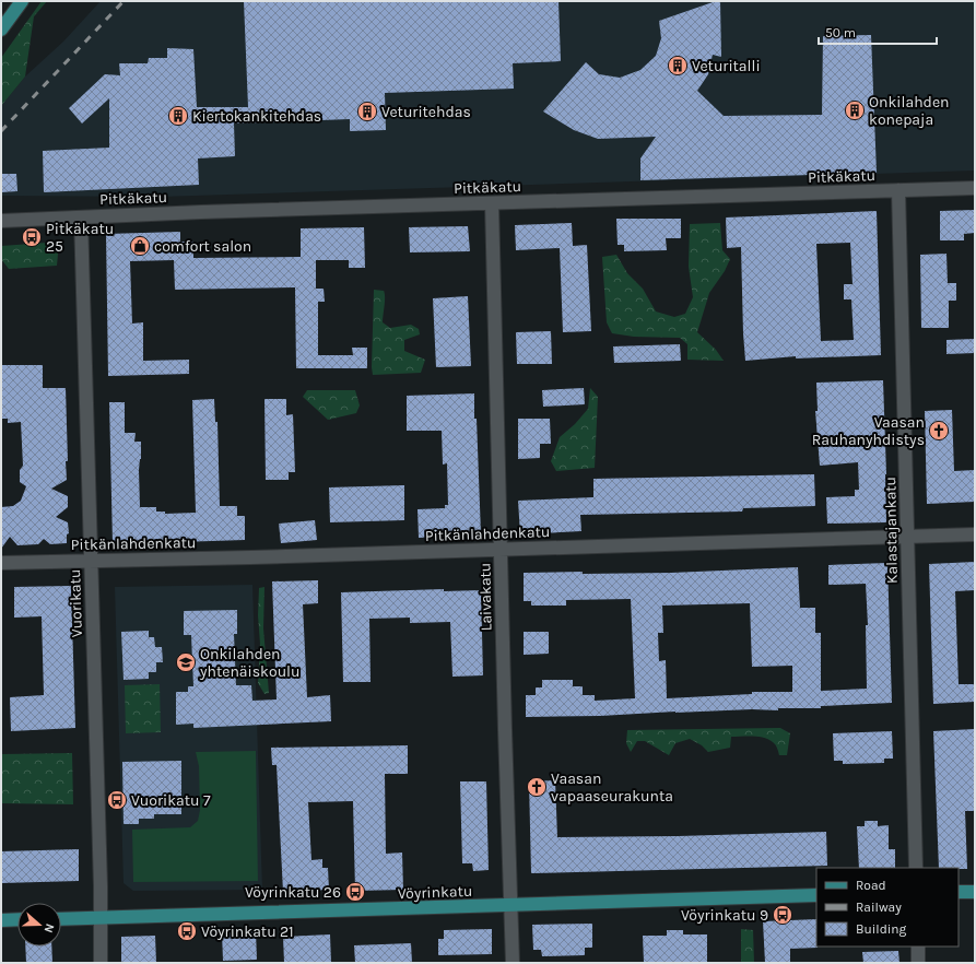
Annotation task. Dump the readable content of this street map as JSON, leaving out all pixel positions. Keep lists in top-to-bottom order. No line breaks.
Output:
{"streets":{"main road":["Vöyrinkatu"],"street":["Pitkäkatu","Kalastajankatu","Pitkänlahdenkatu","Laivakatu","Vuorikatu"]},"crossings":[["Pitkäkatu","Kalastajankatu"],["Pitkäkatu","Laivakatu"],["Pitkäkatu","Vuorikatu"],["Kalastajankatu","Pitkänlahdenkatu"],["Pitkänlahdenkatu","Laivakatu"],["Pitkänlahdenkatu","Vuorikatu"],["Laivakatu","Vöyrinkatu"],["Vuorikatu","Vöyrinkatu"]],"places":{"building":["Veturitalli","Onkilahden konepaja","Veturitehdas","Kiertokankitehdas"],"bus stop":["Pitkäkatu 25","Vuorikatu 7","Vöyrinkatu 26","Vöyrinkatu 9","Vöyrinkatu 21"],"shop":["comfort salon"],"church":["Vaasan Rauhanyhdistys","Vaasan vapaaseurakunta"],"school or university":["Onkilahden yhtenäiskoulu"]},"legend":["Road","Railway","Building"],"scale_bar":"50 m","north":"right"}
